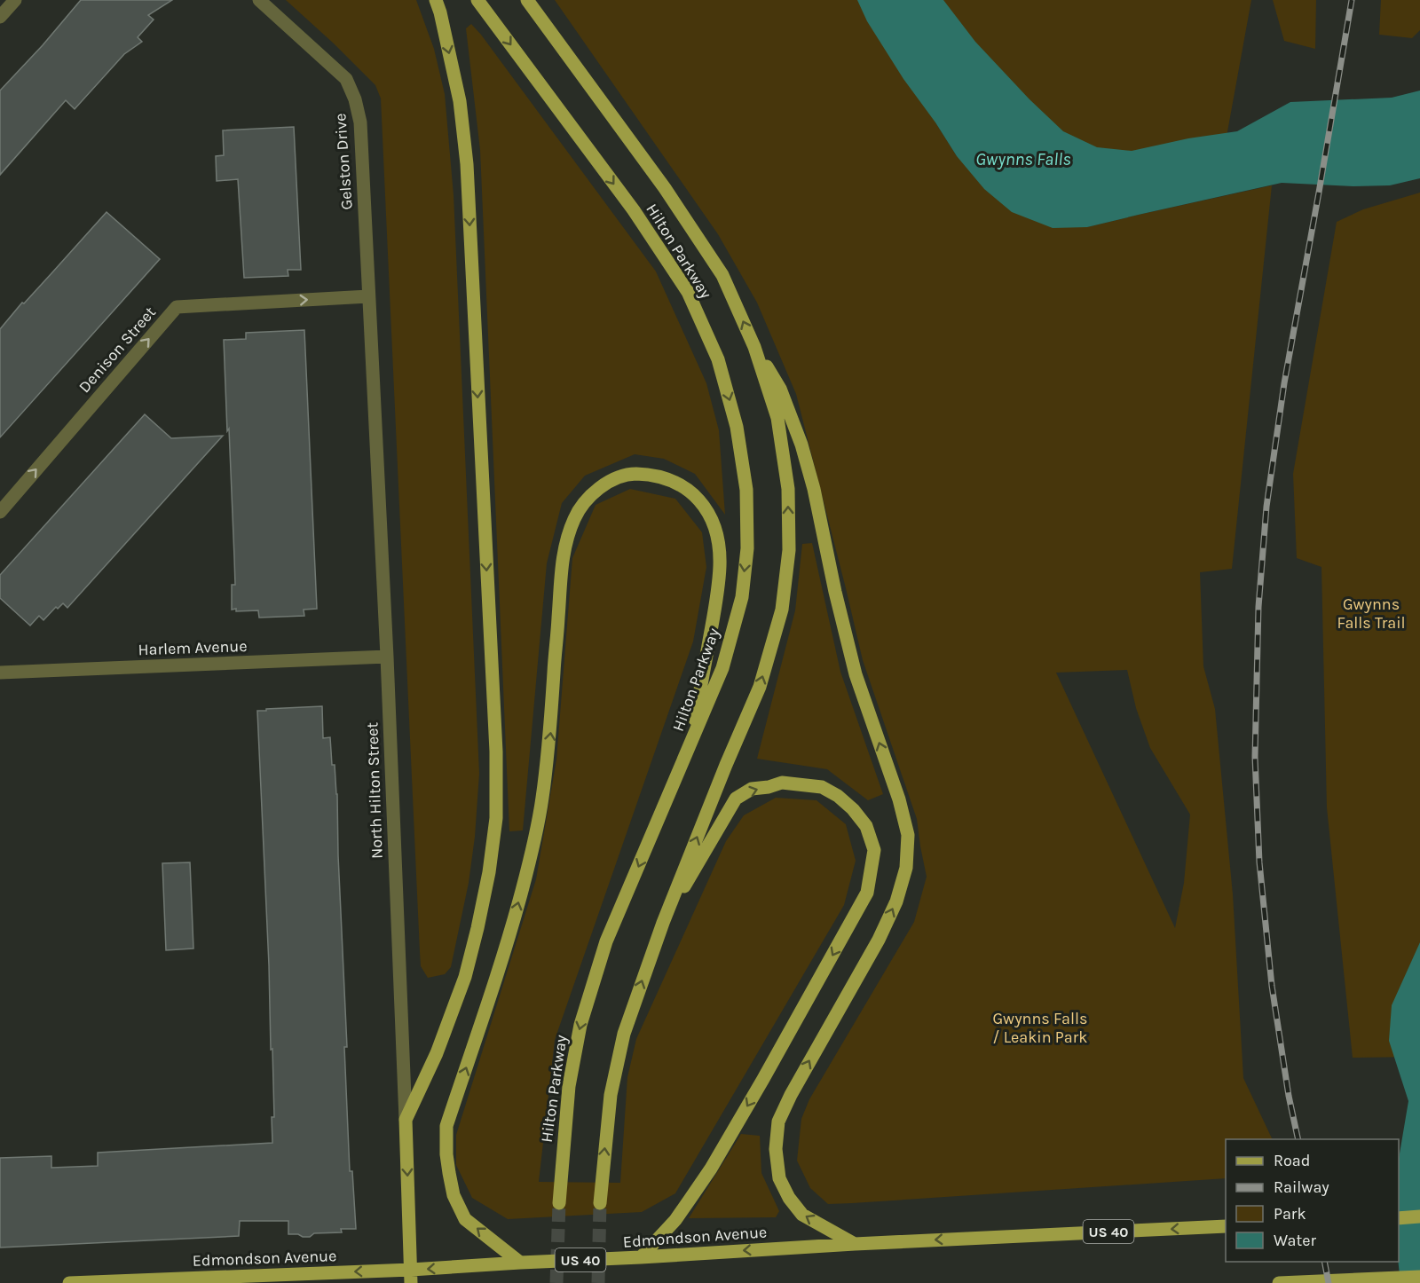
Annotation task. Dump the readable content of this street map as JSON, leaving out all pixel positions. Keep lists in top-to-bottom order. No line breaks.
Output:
{"streets":{"main road":["Hilton Parkway","North Hilton Street","US 40","Edmondson Avenue"],"street":["Gelston Drive","Denison Street","Harlem Avenue"]},"crossings":[["Gelston Drive","Denison Street"],["Gelston Drive","North Hilton Street"],["Denison Street","North Hilton Street"],["Harlem Avenue","North Hilton Street"],["North Hilton Street","Edmondson Avenue"]],"one_way":["Denison Street","Edmondson Avenue"],"water":["Gwynns Falls"],"parks":["Gwynns Falls Trail","Gwynns Falls / Leakin Park"],"legend":["Road","Railway","Park","Water"]}
